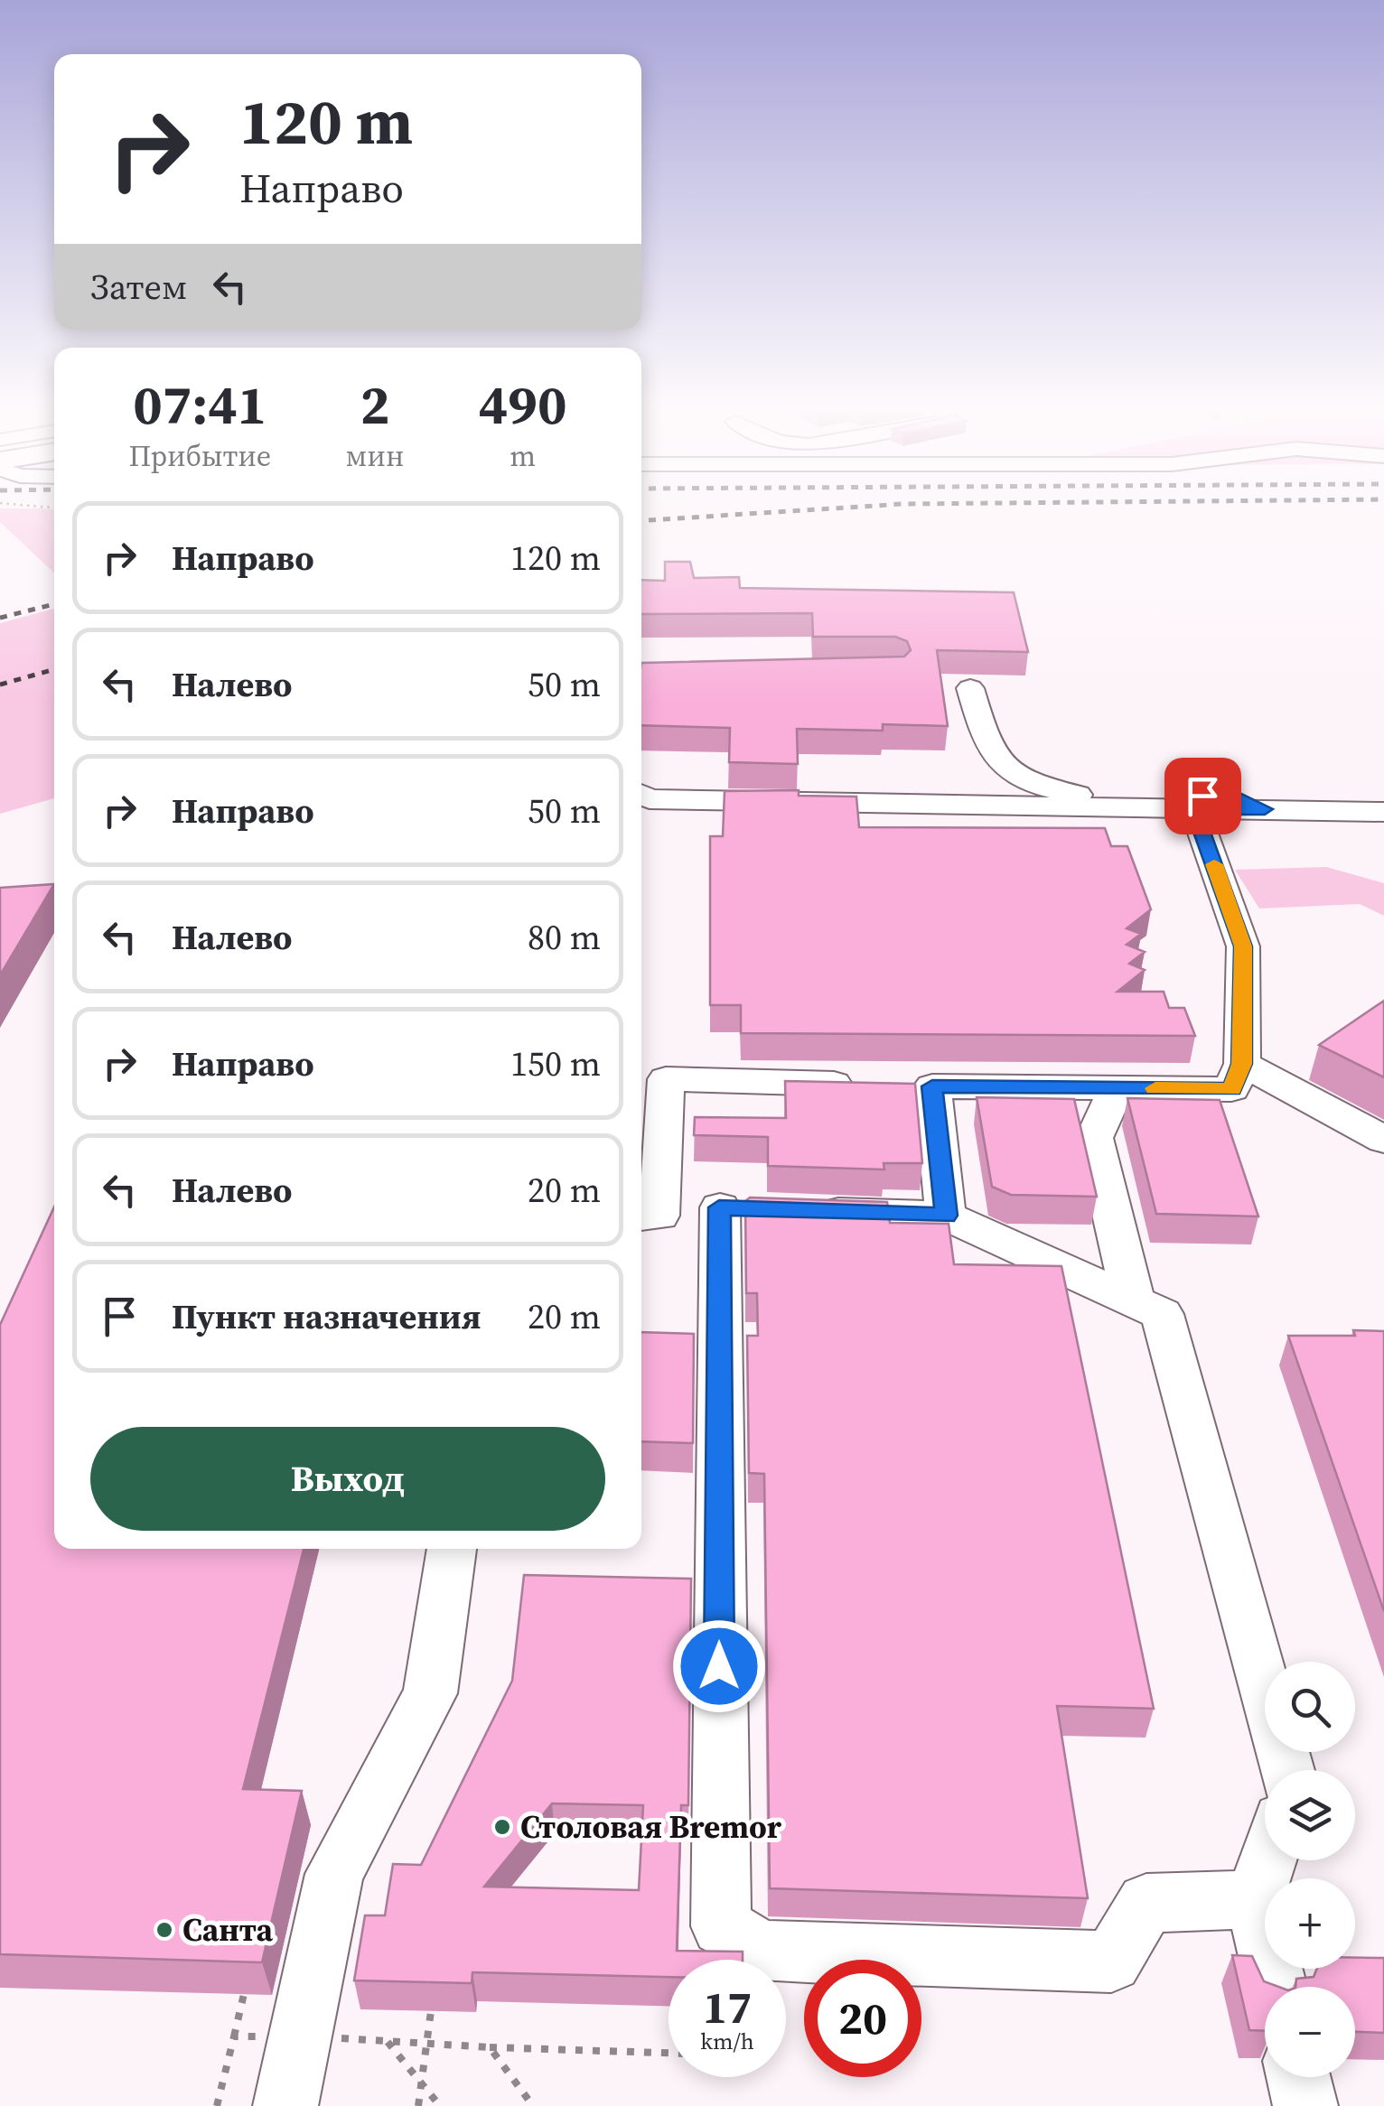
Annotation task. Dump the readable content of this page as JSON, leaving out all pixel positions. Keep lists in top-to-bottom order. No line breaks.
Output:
{"places":["Столовая Bremor","Санта"],"page":{"turn":["120 m","Направо"],"then":"Затем","eta":["07:41","Прибытие","2","мин","490","m"],"list":[{"name":"Направо","value":"120 m"},{"name":"Налево","value":"50 m"},{"name":"Направо","value":"50 m"},{"name":"Налево","value":"80 m"},{"name":"Направо","value":"150 m"},{"name":"Налево","value":"20 m"},{"name":"Пункт назначения","value":"20 m"}],"buttons":"Выход","map_buttons":["+","−"],"speed":"17 km/h","limit":"20"}}
